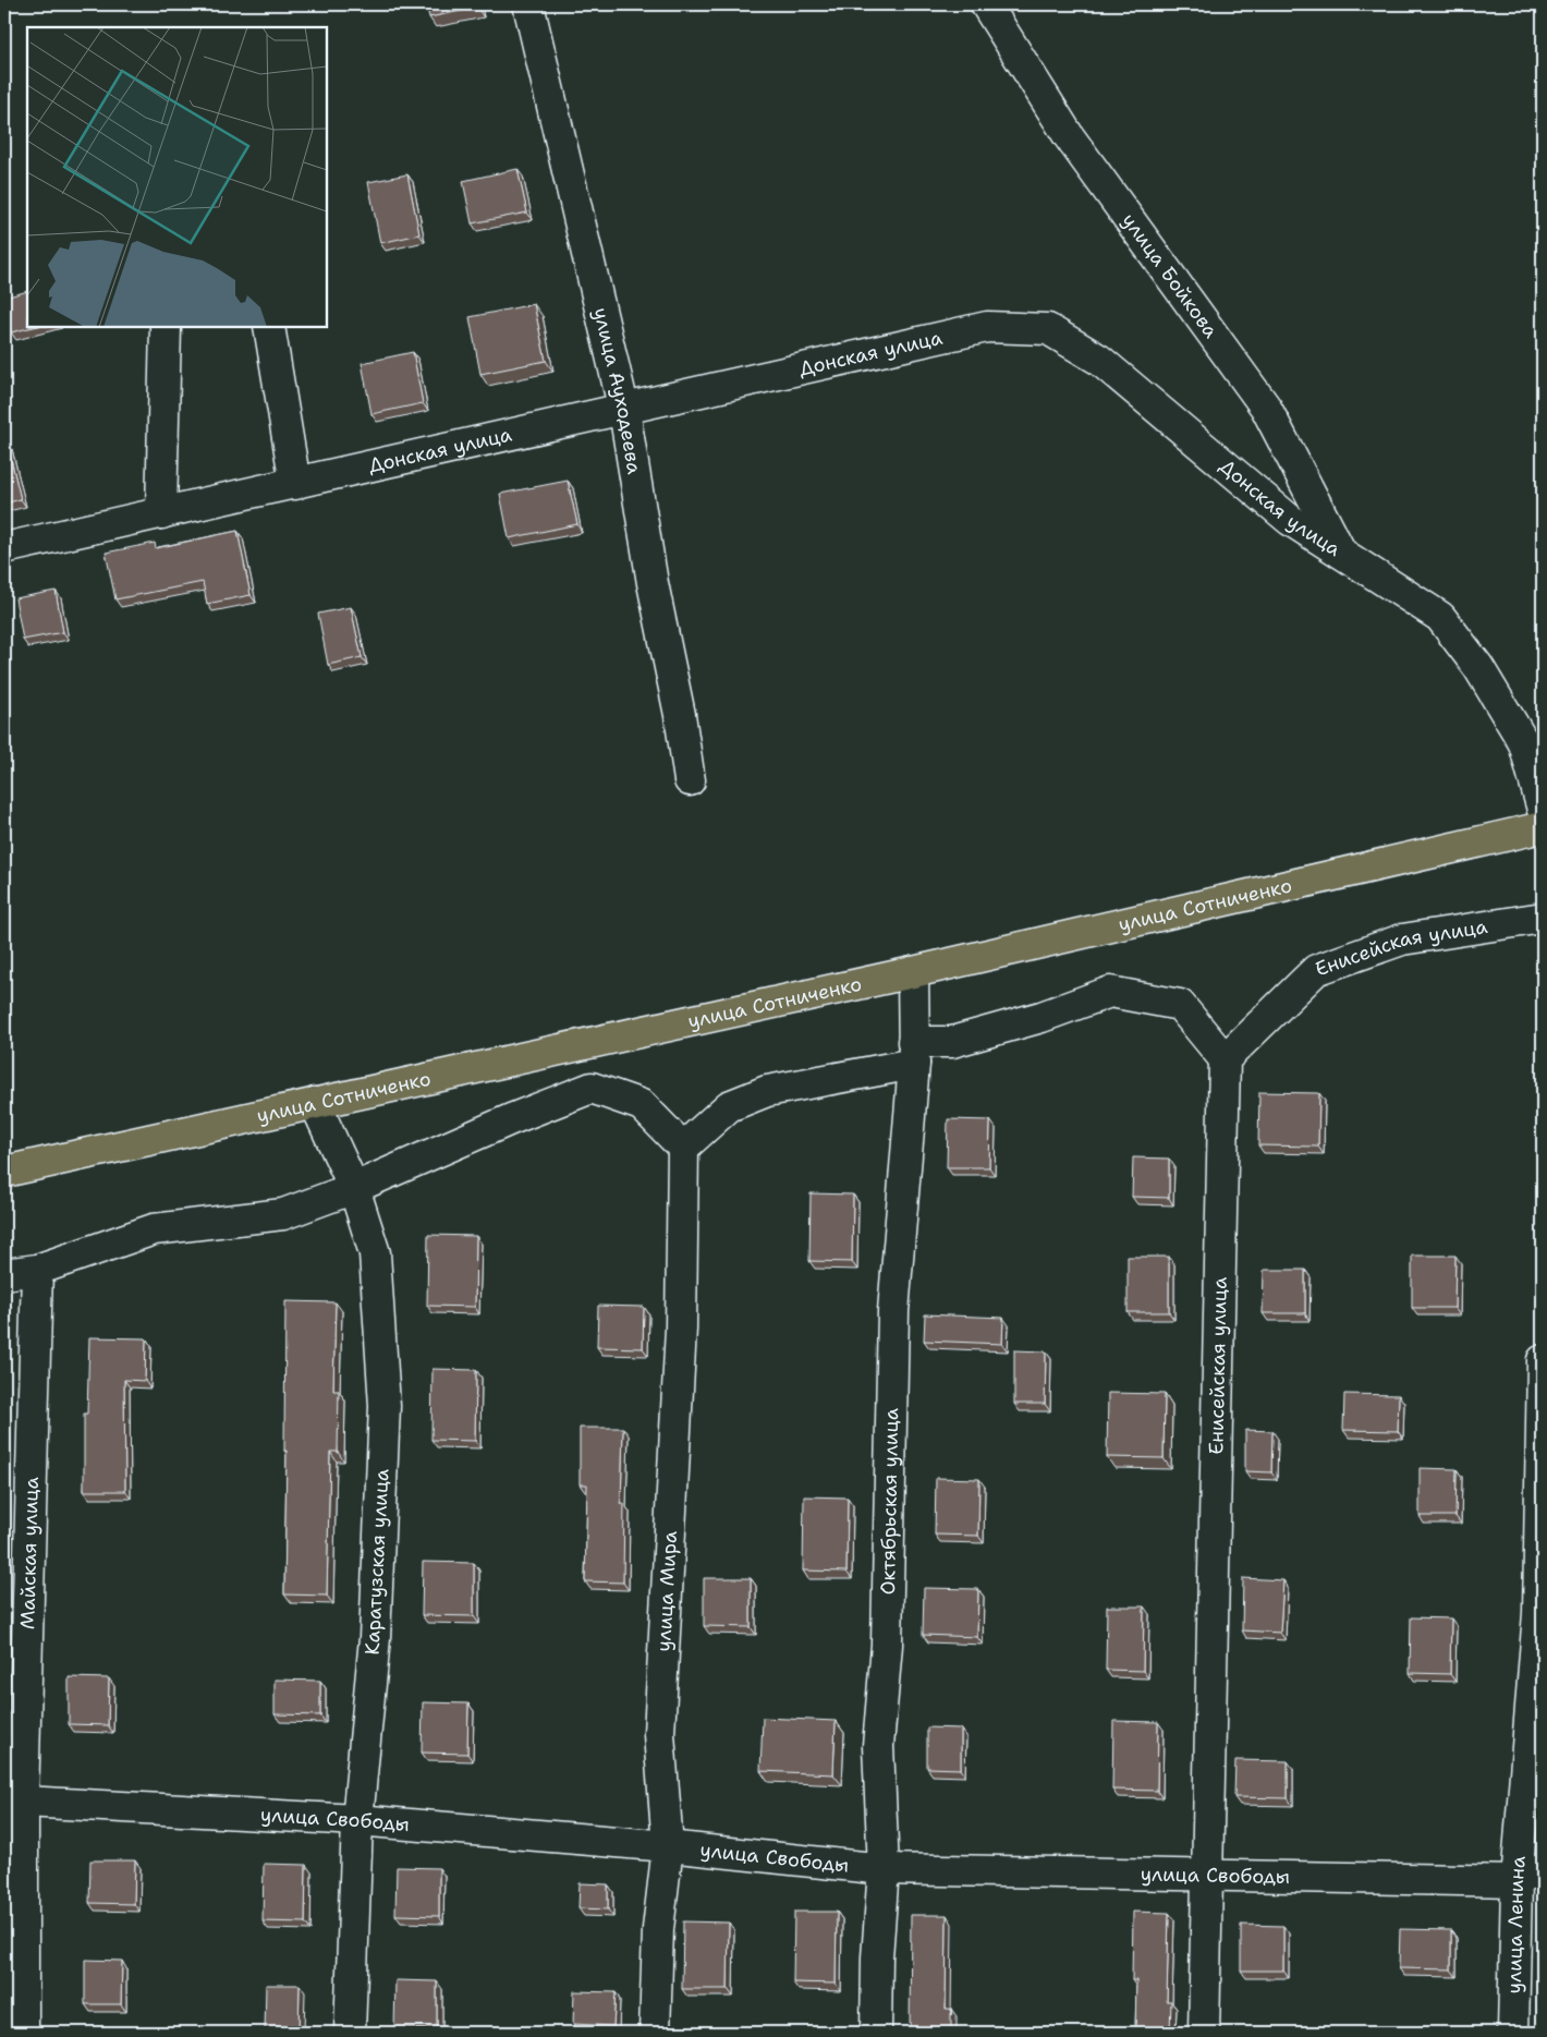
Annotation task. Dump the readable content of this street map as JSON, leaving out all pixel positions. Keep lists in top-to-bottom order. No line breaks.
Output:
{"streets":{"main road":["улица Сотниченко"],"street":["улица Бойкова","Донская улица","улица Ауходеева","Енисейская улица","Октябрьская улица","Майская улица","Каратузская улица","улица Мира","улица Свободы","улица Ленина"]},"crossings":[["улица Бойкова","Донская улица"],["Донская улица","улица Ауходеева"],["улица Сотниченко","Октябрьская улица"],["улица Сотниченко","Каратузская улица"],["Енисейская улица","улица Свободы"],["Октябрьская улица","улица Свободы"],["Майская улица","улица Свободы"],["Каратузская улица","улица Свободы"],["улица Мира","улица Свободы"],["улица Свободы","улица Ленина"]]}
